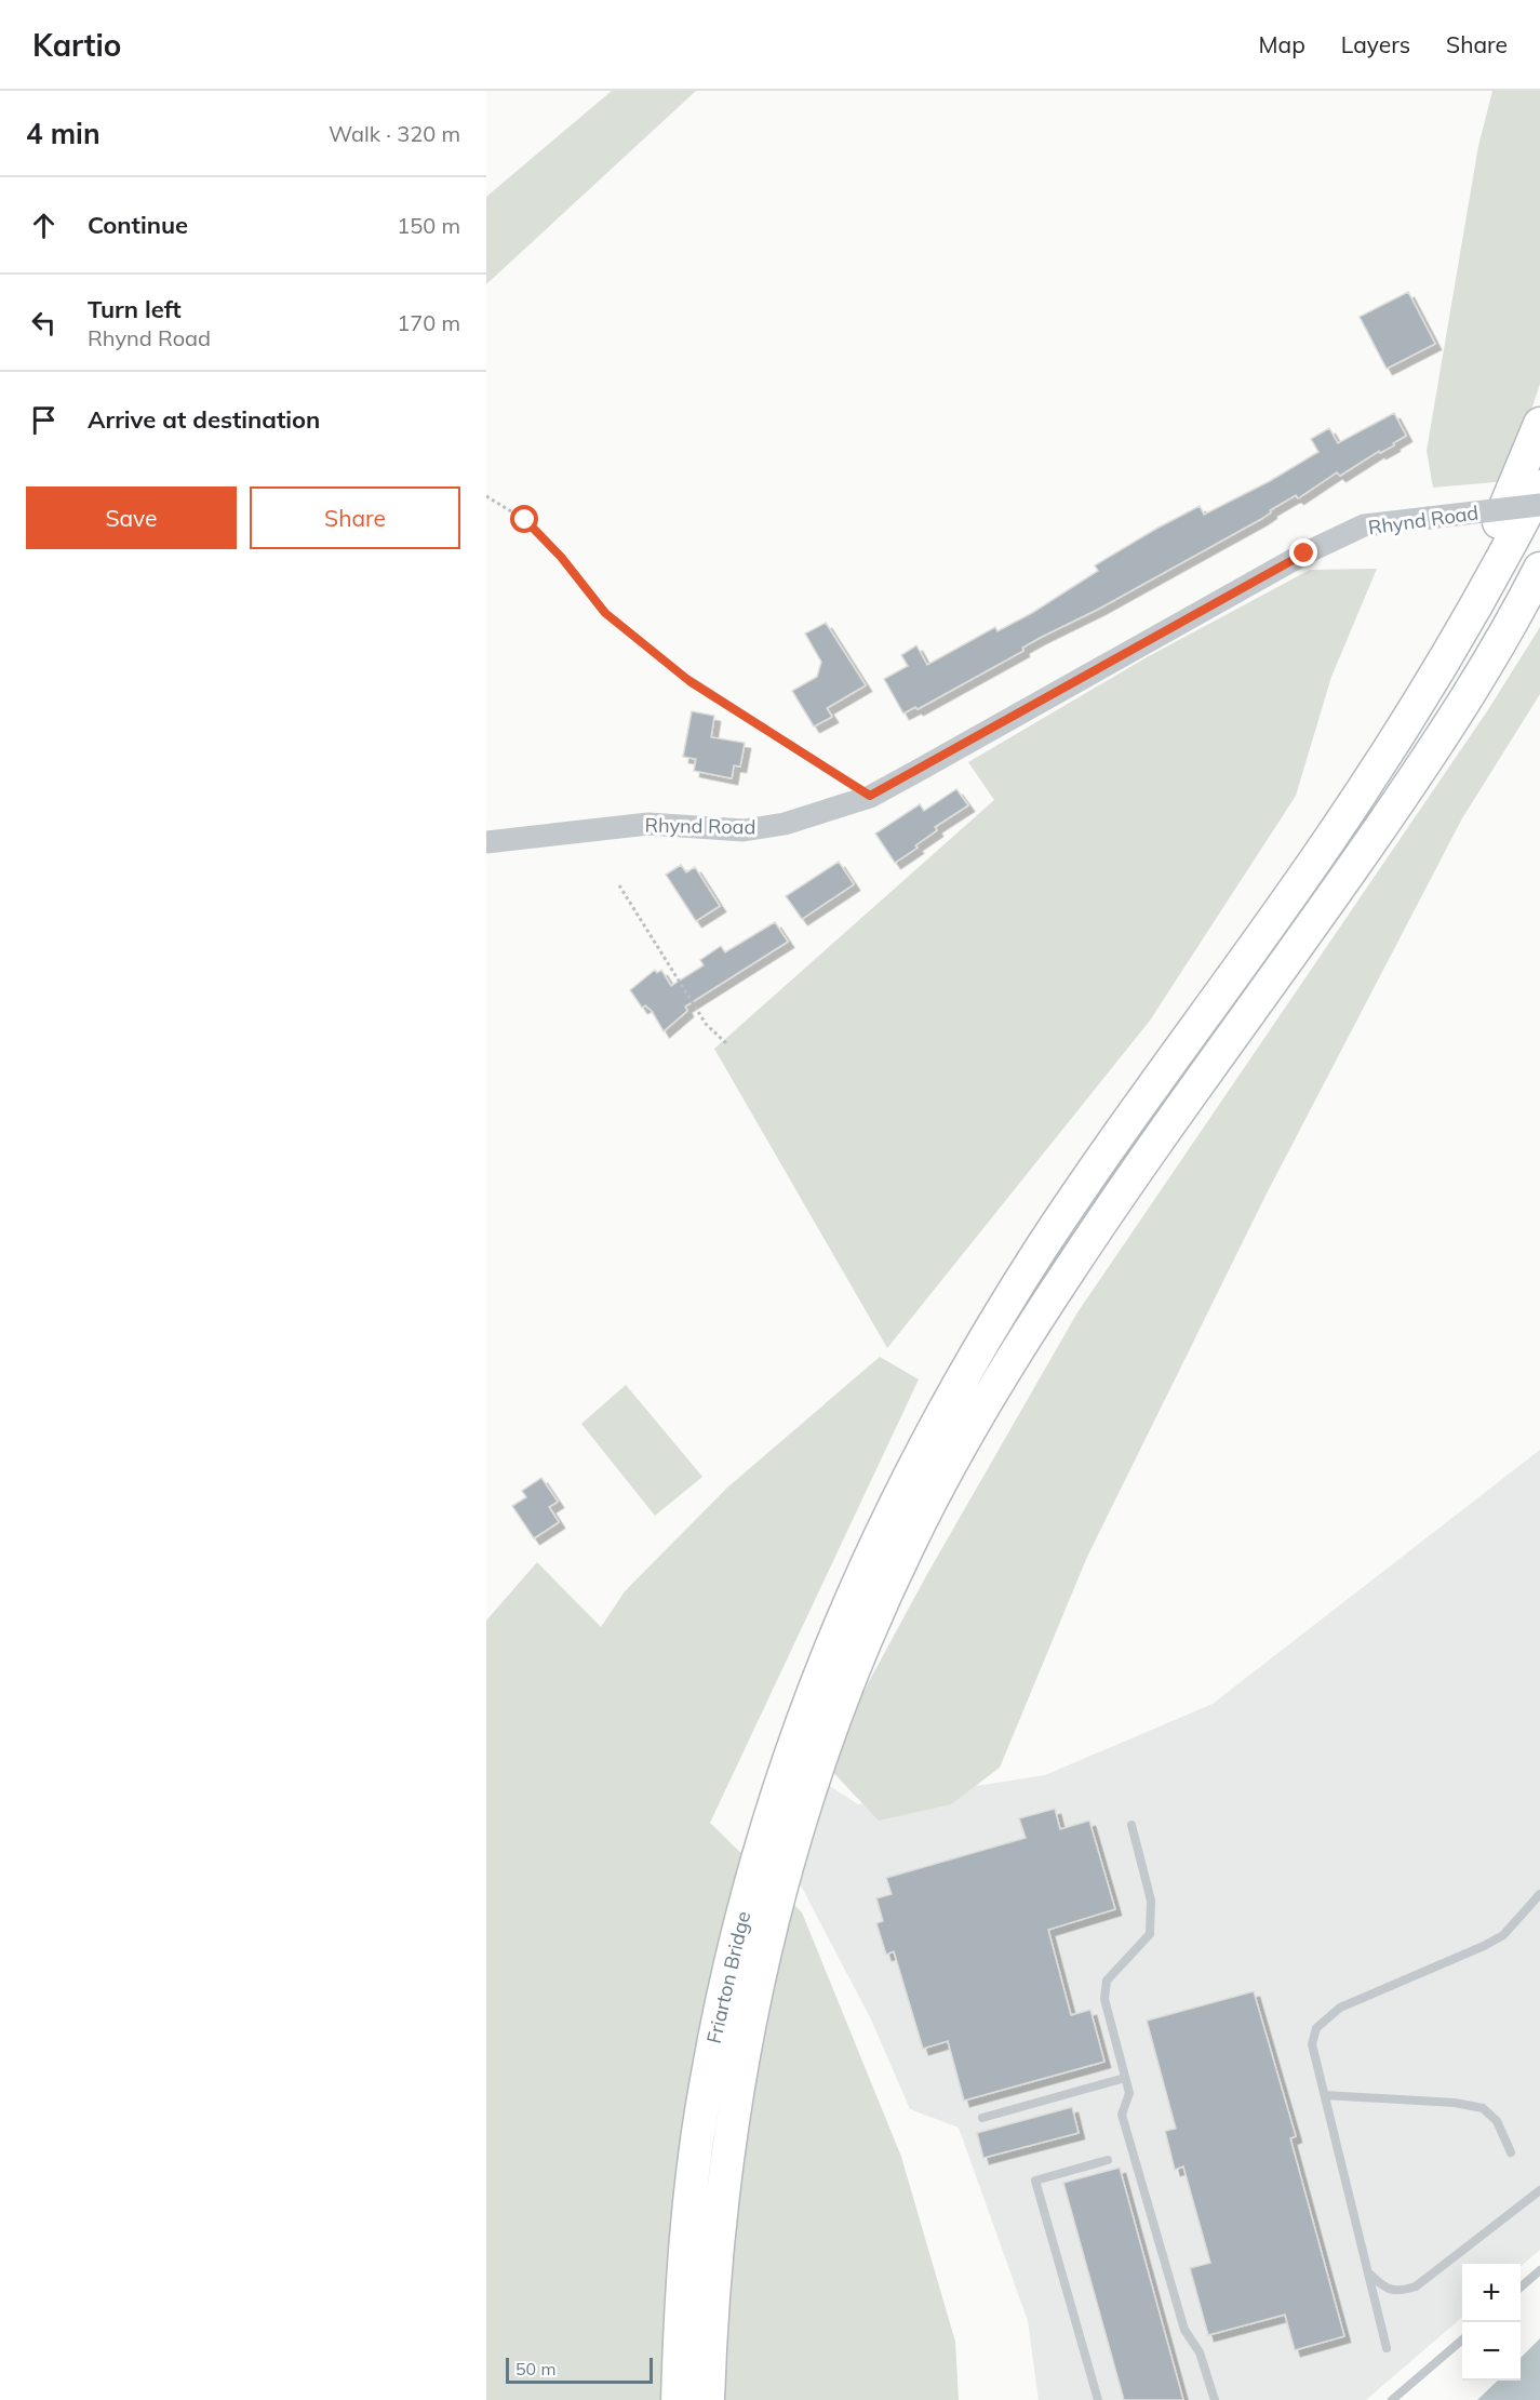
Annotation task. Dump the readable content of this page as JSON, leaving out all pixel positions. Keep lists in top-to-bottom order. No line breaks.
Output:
{"streets":{"highway":["Friarton Bridge"],"street":["Rhynd Road"]},"scale_bar":"50 m","page":{"header":"Kartio","nav":["Map","Layers","Share"],"heading":["4 min","Walk · 320 m"],"list":[["Continue","150 m"],["Turn left","Rhynd Road","170 m"],"Arrive at destination"],"buttons":["Save","Share"],"map_buttons":["+","−"],"scale":"50 m"}}
